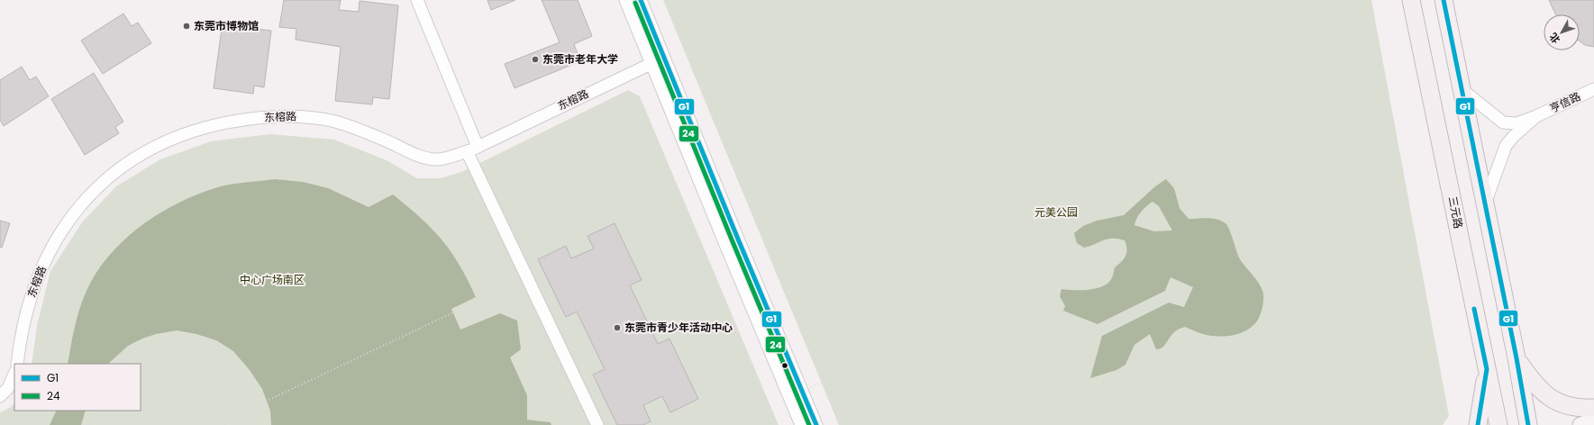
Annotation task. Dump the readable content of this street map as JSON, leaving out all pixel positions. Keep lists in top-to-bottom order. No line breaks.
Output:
{"streets":{"highway":["三元路"],"street":["东榕路","亨信路"]},"parks":["元美公园","中心广场南区"],"places":["东莞市博物馆","东莞市老年大学","东莞市青少年活动中心"],"lines":["transit line G1","transit line 24"],"legend":["G1","24"],"north":"bottom left"}
